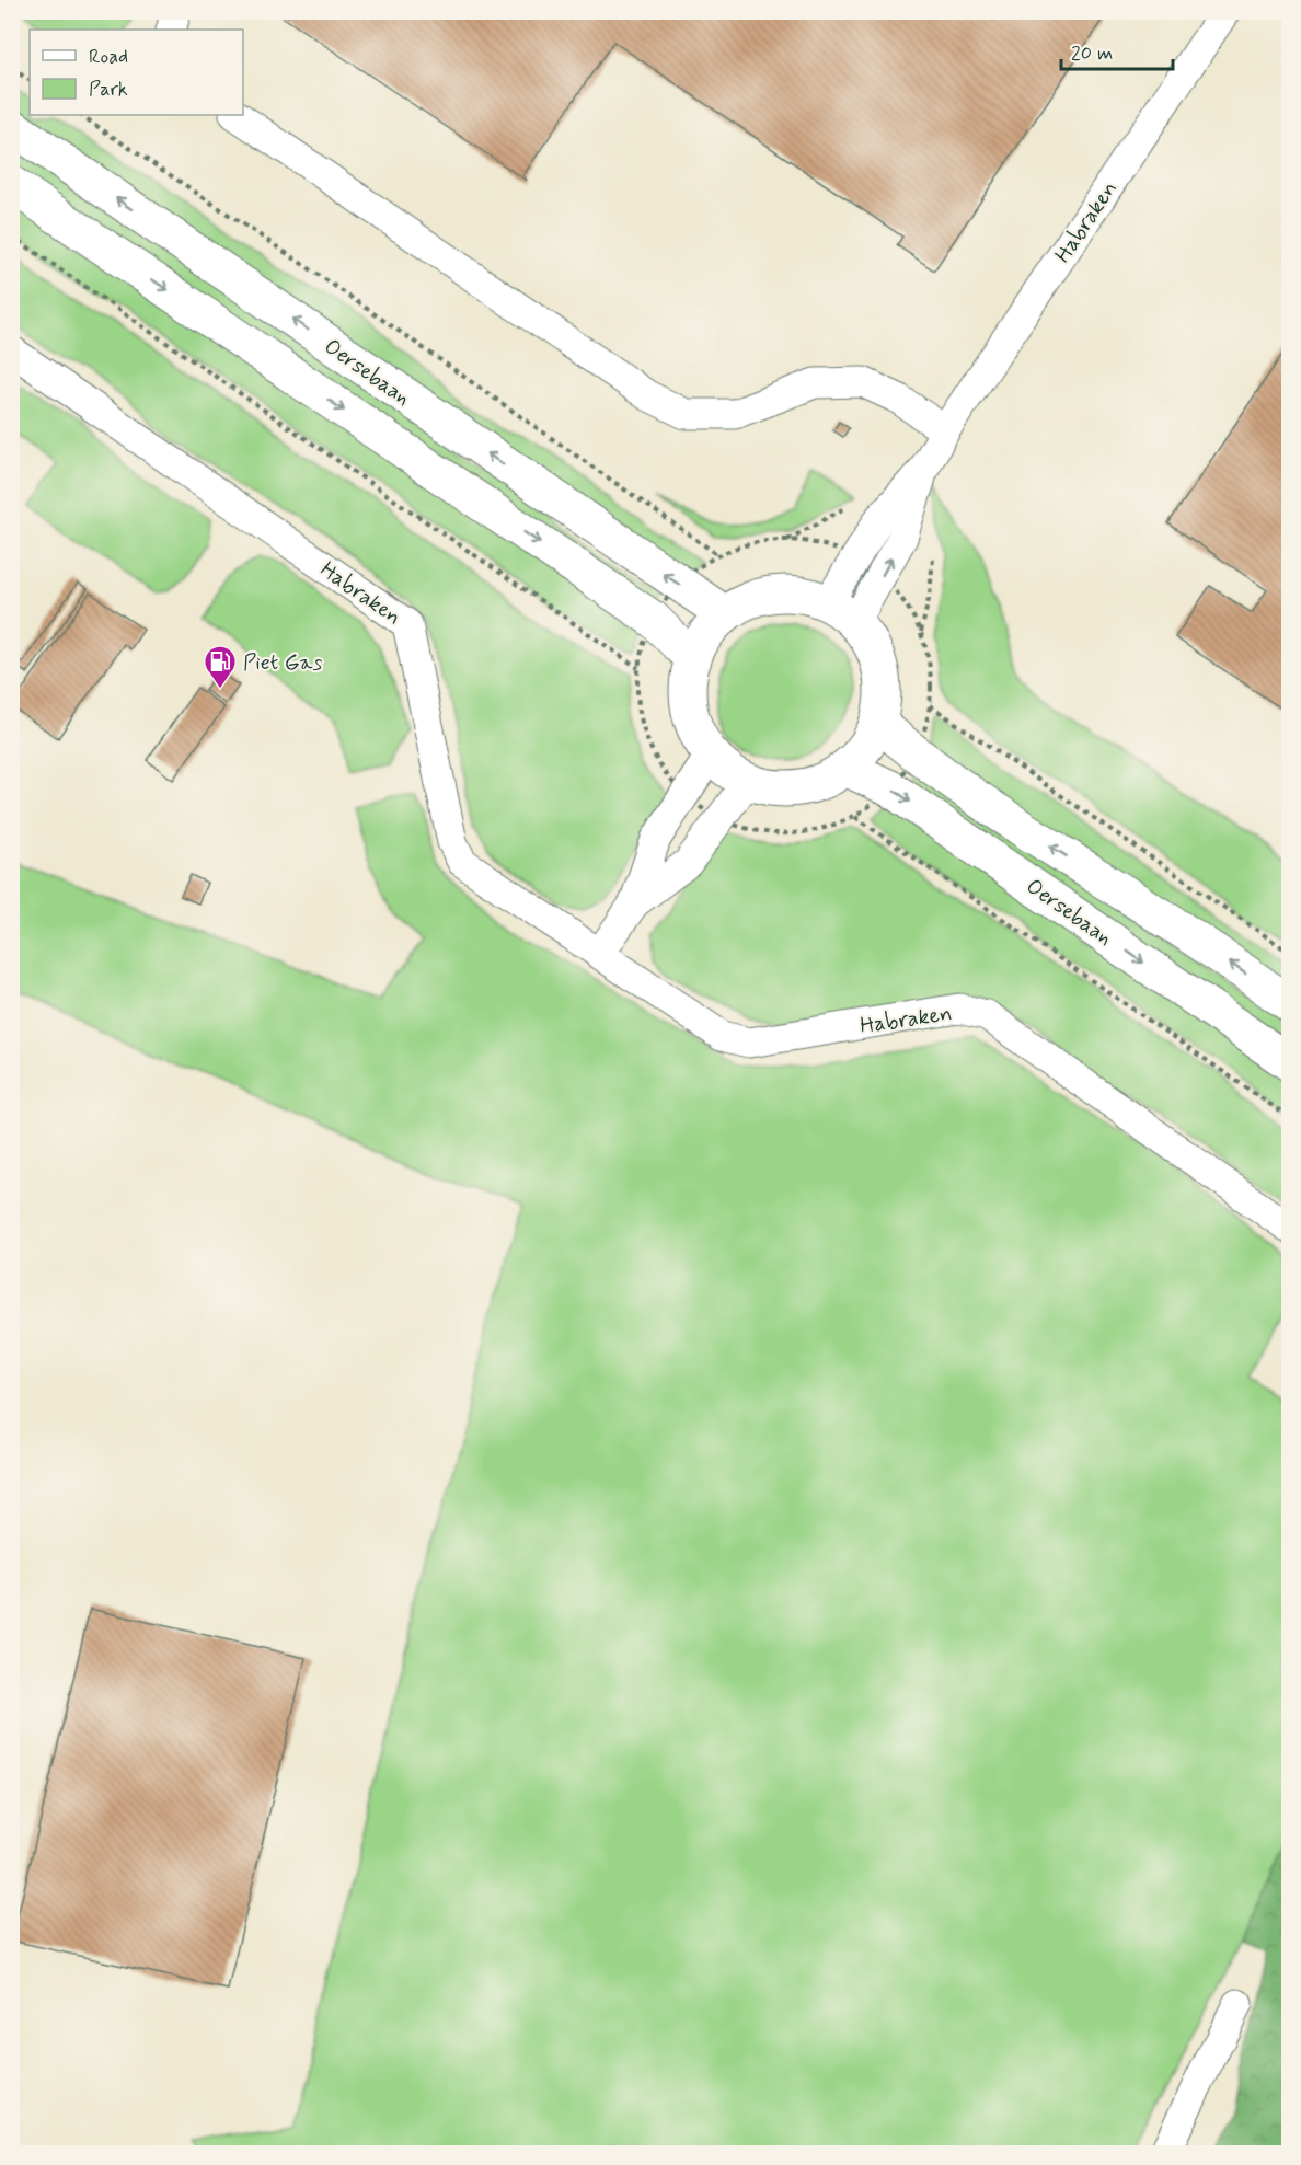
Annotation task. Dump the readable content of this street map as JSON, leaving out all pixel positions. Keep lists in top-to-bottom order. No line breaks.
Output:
{"streets":{"main road":["Oersebaan"],"street":["Habraken"]},"crossings":[["Habraken","Oersebaan"]],"places":{"fuel station":["Piet Gas"]},"legend":["Road","Park"],"scale_bar":"20 m"}
